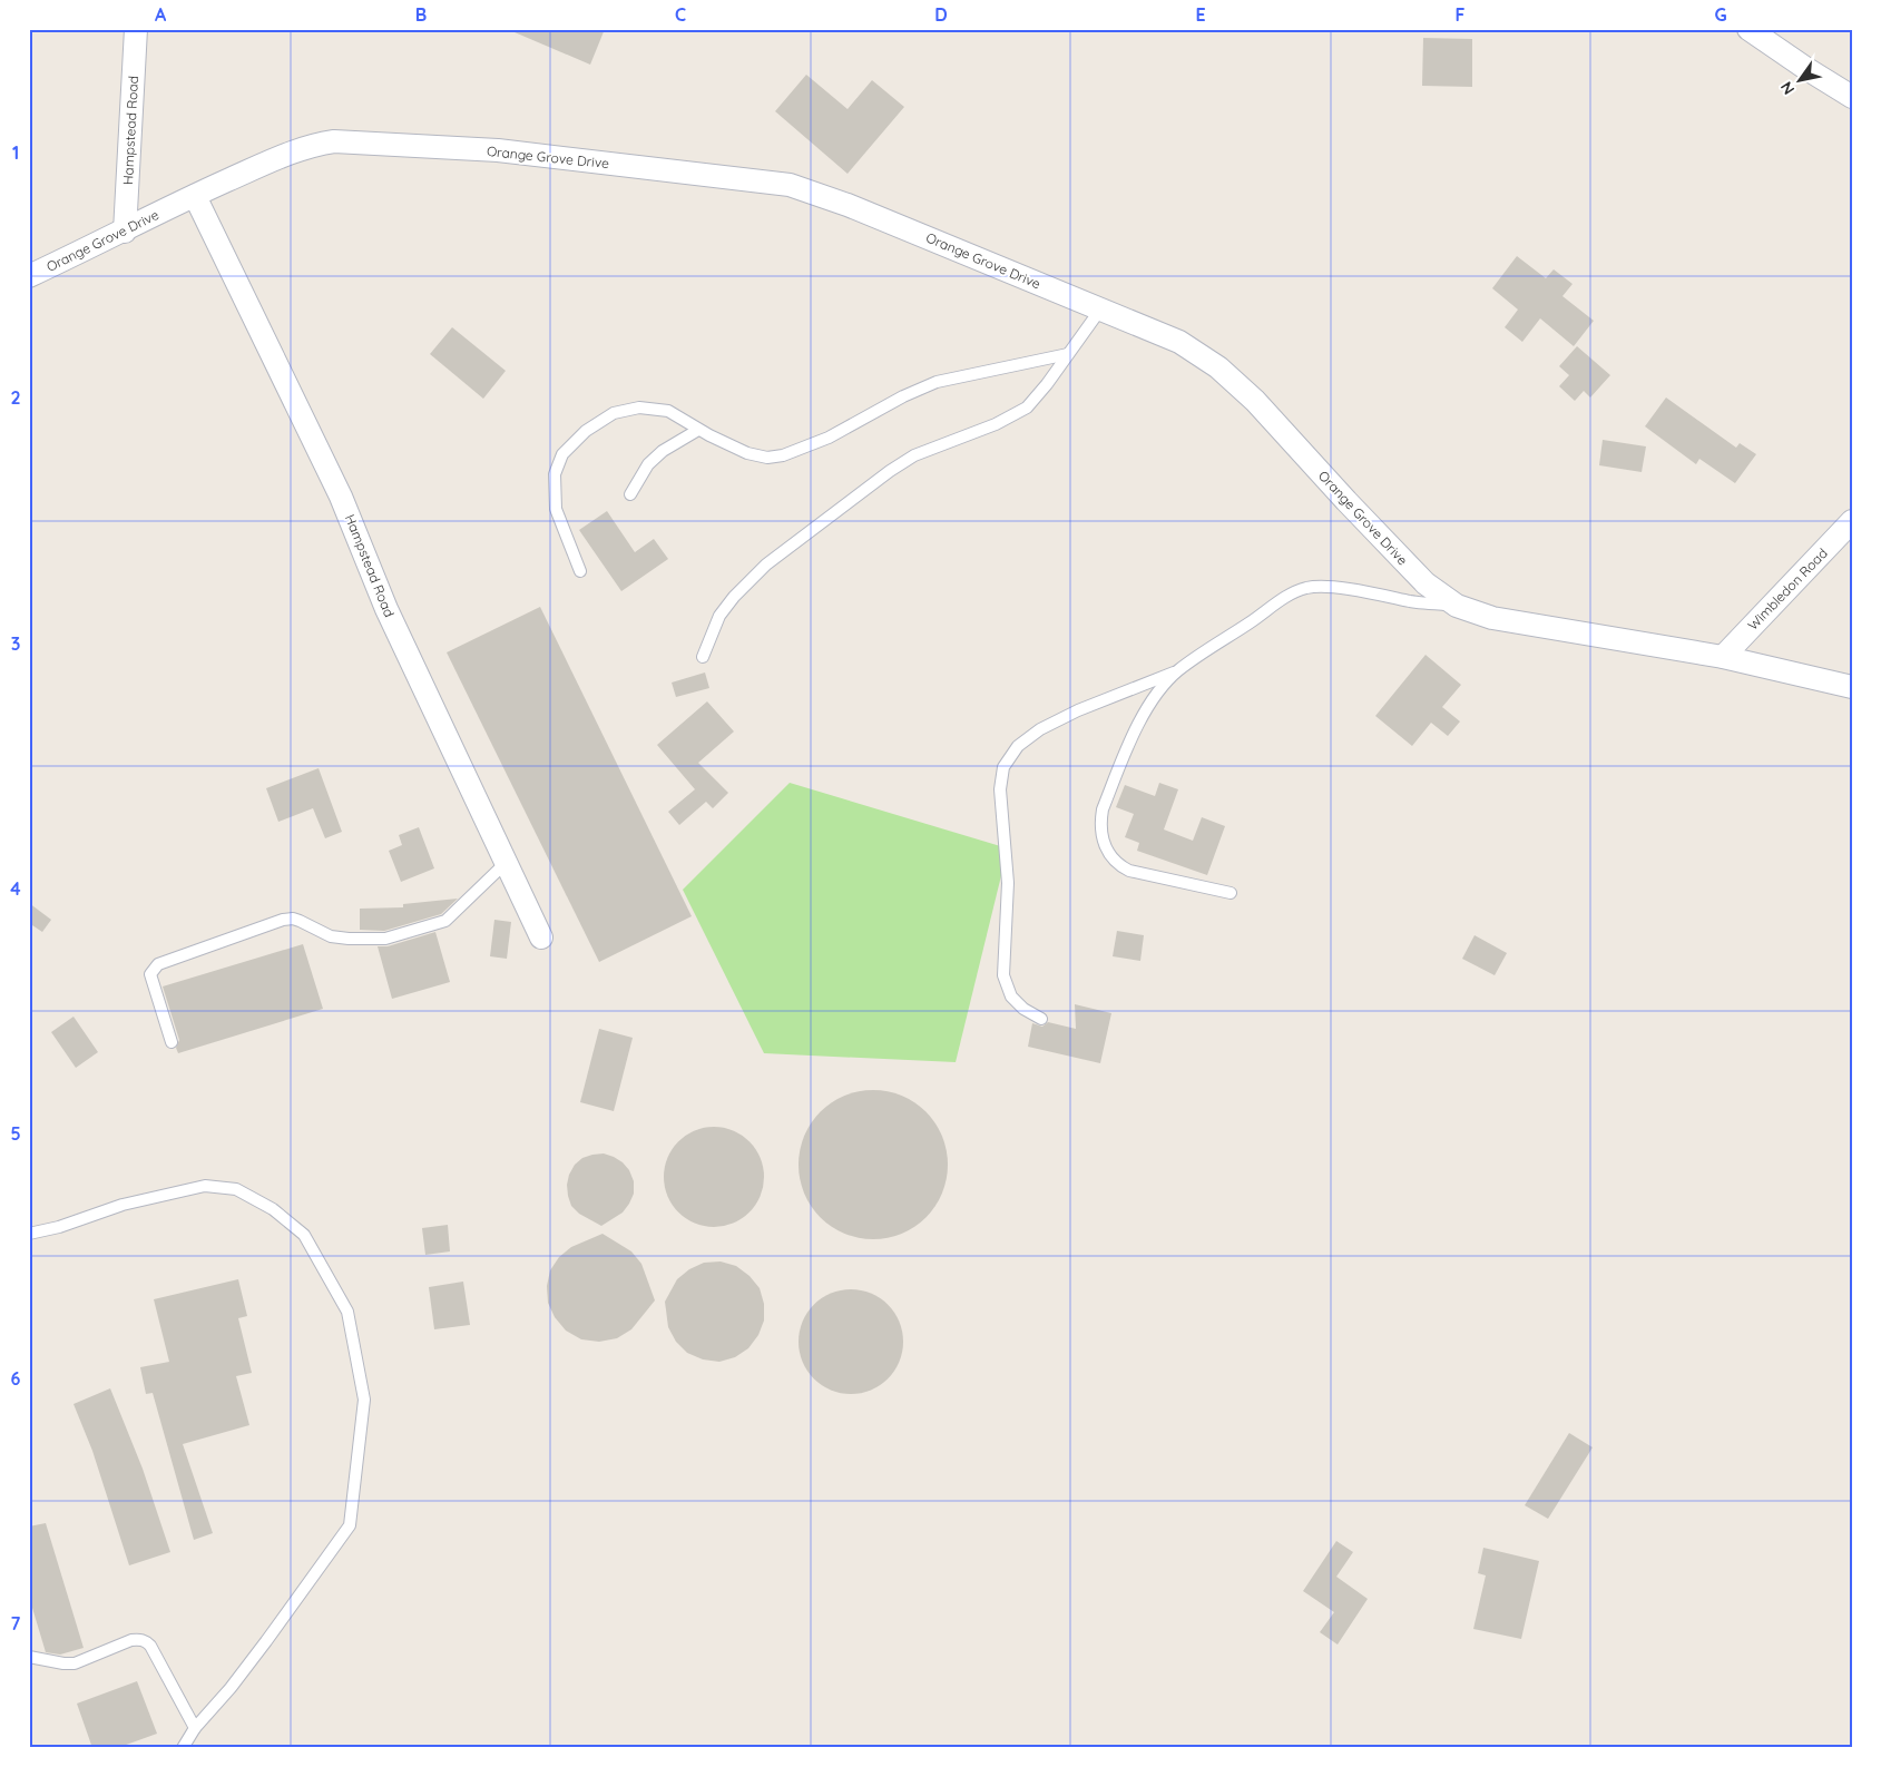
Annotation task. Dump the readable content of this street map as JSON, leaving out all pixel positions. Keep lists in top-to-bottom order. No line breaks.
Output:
{"streets":{"street":["Hampstead Road","Orange Grove Drive","Wimbledon Road"]},"crossings":[["Hampstead Road","Orange Grove Drive"],["Orange Grove Drive","Wimbledon Road"]],"north":"bottom left","grid":{"columns":["A","B","C","D","E","F","G"],"rows":["1","2","3","4","5","6","7"]}}
